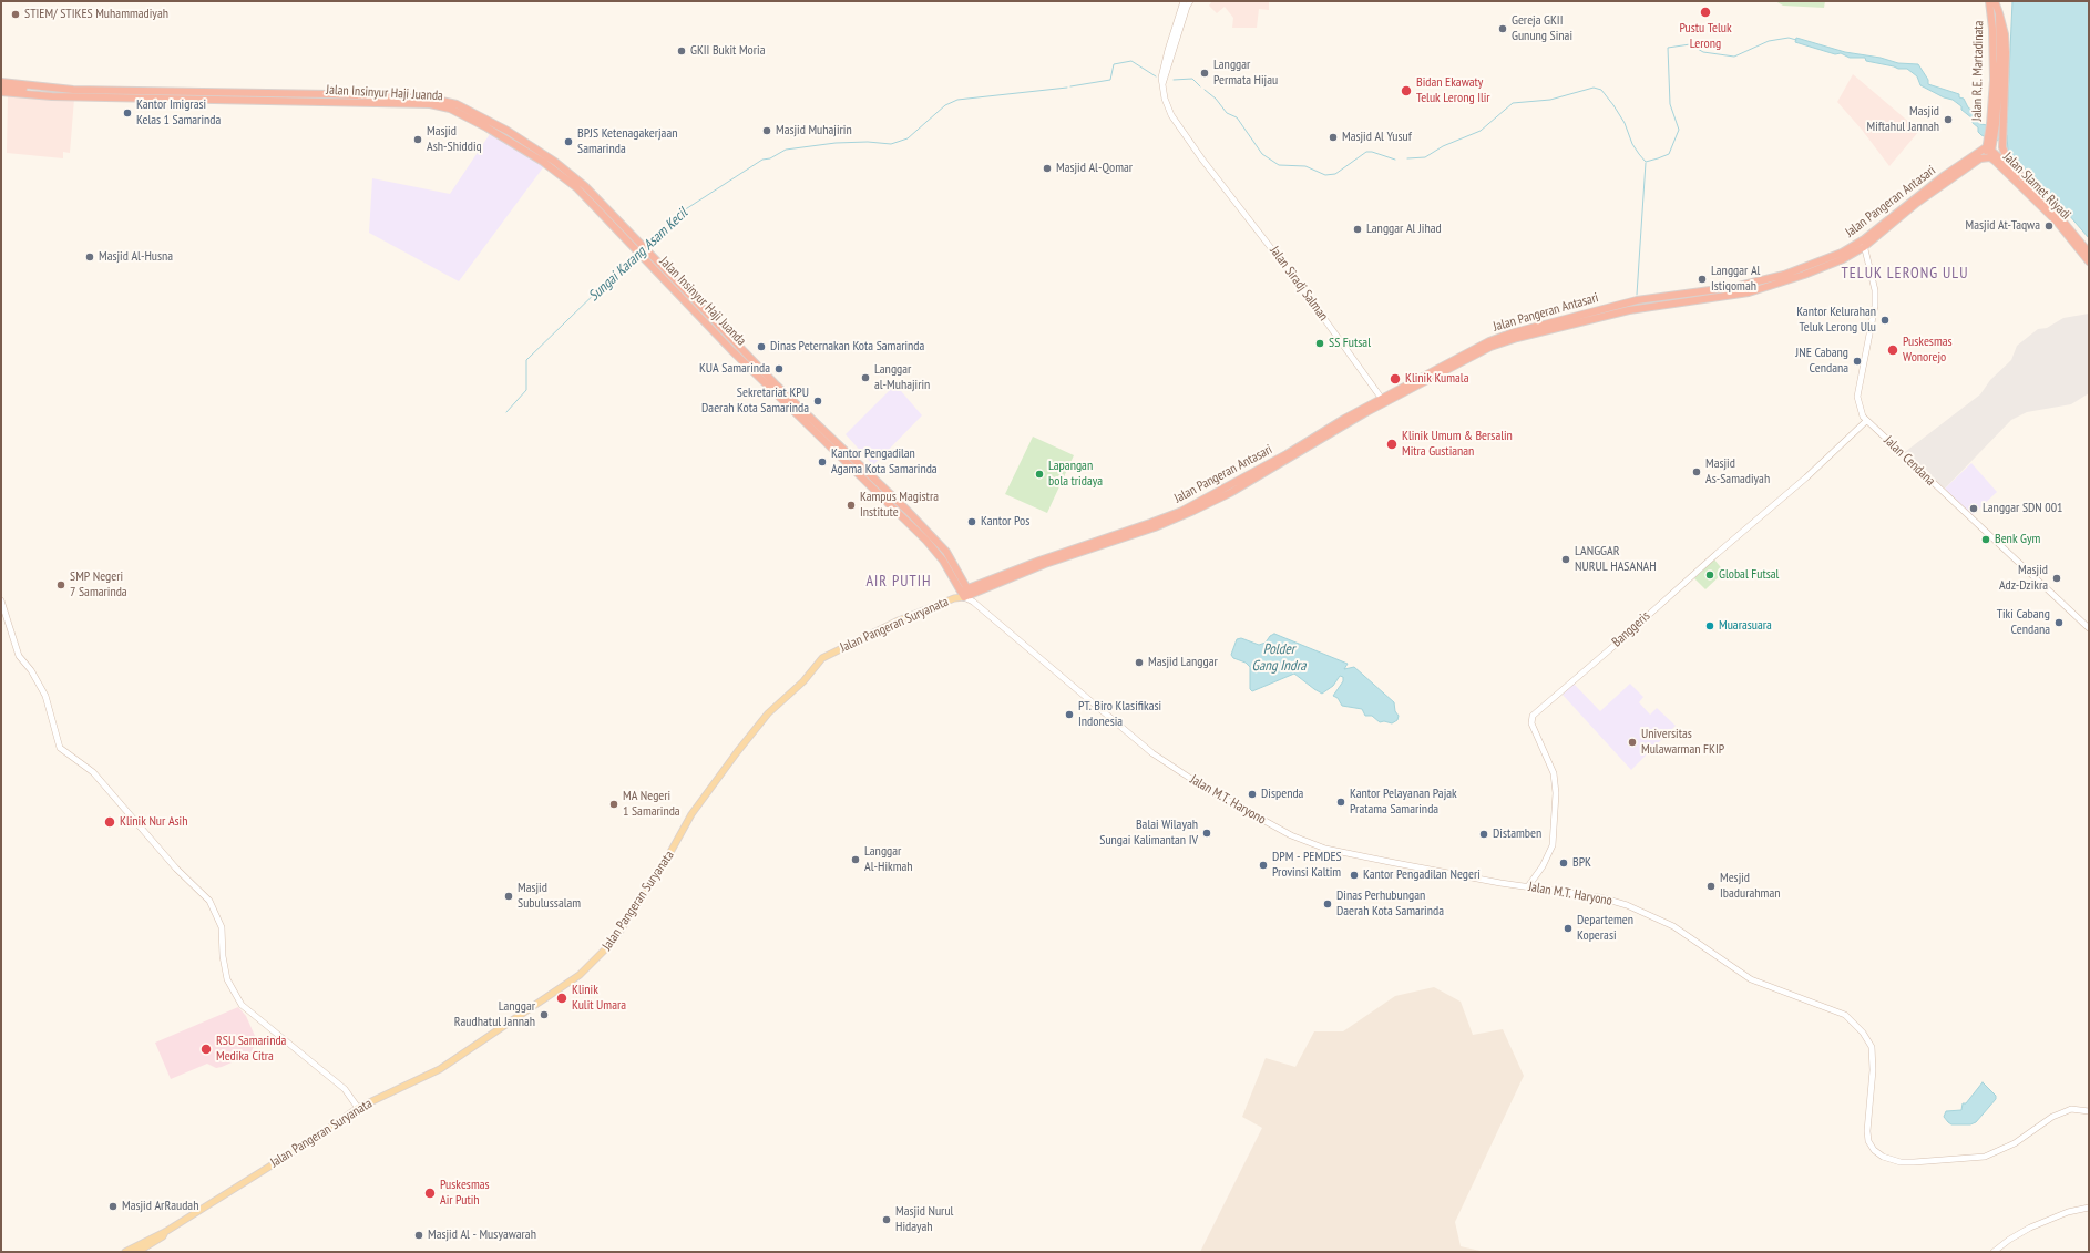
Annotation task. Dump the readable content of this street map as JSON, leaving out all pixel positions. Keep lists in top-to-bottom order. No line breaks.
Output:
{"streets":{"highway":["Jalan R.E. Martadinata","Jalan Insinyur Haji Juanda","Jalan Slamet Riyadi","Jalan Pangeran Antasari"],"main road":["Jalan Siradj Salman","Jalan Cendana","Jalan Pangeran Suryanata","Banggeris","Jalan M.T. Haryono"]},"crossings":[["Jalan Insinyur Haji Juanda","Jalan Pangeran Antasari"],["Jalan Insinyur Haji Juanda","Jalan Pangeran Suryanata"],["Jalan Insinyur Haji Juanda","Jalan M.T. Haryono"],["Jalan Slamet Riyadi","Jalan Pangeran Antasari"],["Jalan Pangeran Antasari","Jalan Siradj Salman"],["Jalan Pangeran Antasari","Jalan Cendana"],["Jalan Pangeran Antasari","Jalan Pangeran Suryanata"],["Jalan Pangeran Antasari","Jalan M.T. Haryono"],["Jalan Cendana","Banggeris"],["Jalan Pangeran Suryanata","Jalan M.T. Haryono"],["Banggeris","Jalan M.T. Haryono"]],"districts":["TELUK LERONG ULU","AIR PUTIH"],"water":["Sungai Karang Asam Kecil","Polder Gang Indra"],"places":["Pustu Teluk Lerong","STIEM/ STIKES Muhammadiyah","Gereja GKII Gunung Sinai","GKII Bukit Moria","Langgar Permata Hijau","Bidan Ekawaty Teluk Lerong Ilir","Kantor Imigrasi Kelas 1 Samarinda","Masjid Miftahul Jannah","Masjid Muhajirin","Masjid Al Yusuf","Masjid Ash-Shiddiq","BPJS Ketenagakerjaan Samarinda","Masjid Al-Qomar","Masjid At-Taqwa","Langgar Al Jihad","Masjid Al-Husna","Langgar Al Istiqomah","Kantor Kelurahan Teluk Lerong Ulu","SS Futsal","Dinas Peternakan Kota Samarinda","Puskesmas Wonorejo","JNE Cabang Cendana","KUA Samarinda","Langgar al-Muhajirin","Klinik Kumala","Sekretariat KPU Daerah Kota Samarinda","Klinik Umum & Bersalin Mitra Gustianan","Kantor Pengadilan Agama Kota Samarinda","Masjid As-Samadiyah","Lapangan bola tridaya","Kampus Magistra Institute","Langgar SDN 001","Kantor Pos","Benk Gym","LANGGAR NURUL HASANAH","Global Futsal","Masjid Adz-Dzikra","SMP Negeri 7 Samarinda","Tiki Cabang Cendana","Muarasuara","Masjid Langgar","PT. Biro Klasifikasi Indonesia","Universitas Mulawarman FKIP","Dispenda","Kantor Pelayanan Pajak Pratama Samarinda","MA Negeri 1 Samarinda","Klinik Nur Asih","Balai Wilayah Sungai Kalimantan IV","Distamben","Langgar Al-Hikmah","BPK","DPM - PEMDES Provinsi Kaltim","Kantor Pengadilan Negeri","Mesjid Ibadurahman","Masjid Subulussalam","Dinas Perhubungan Daerah Kota Samarinda","Departemen Koperasi","Klinik Kulit Umara","Langgar Raudhatul Jannah","RSU Samarinda Medika Citra","Puskesmas Air Putih","Masjid ArRaudah","Masjid Nurul Hidayah","Masjid Al - Musyawarah"]}
